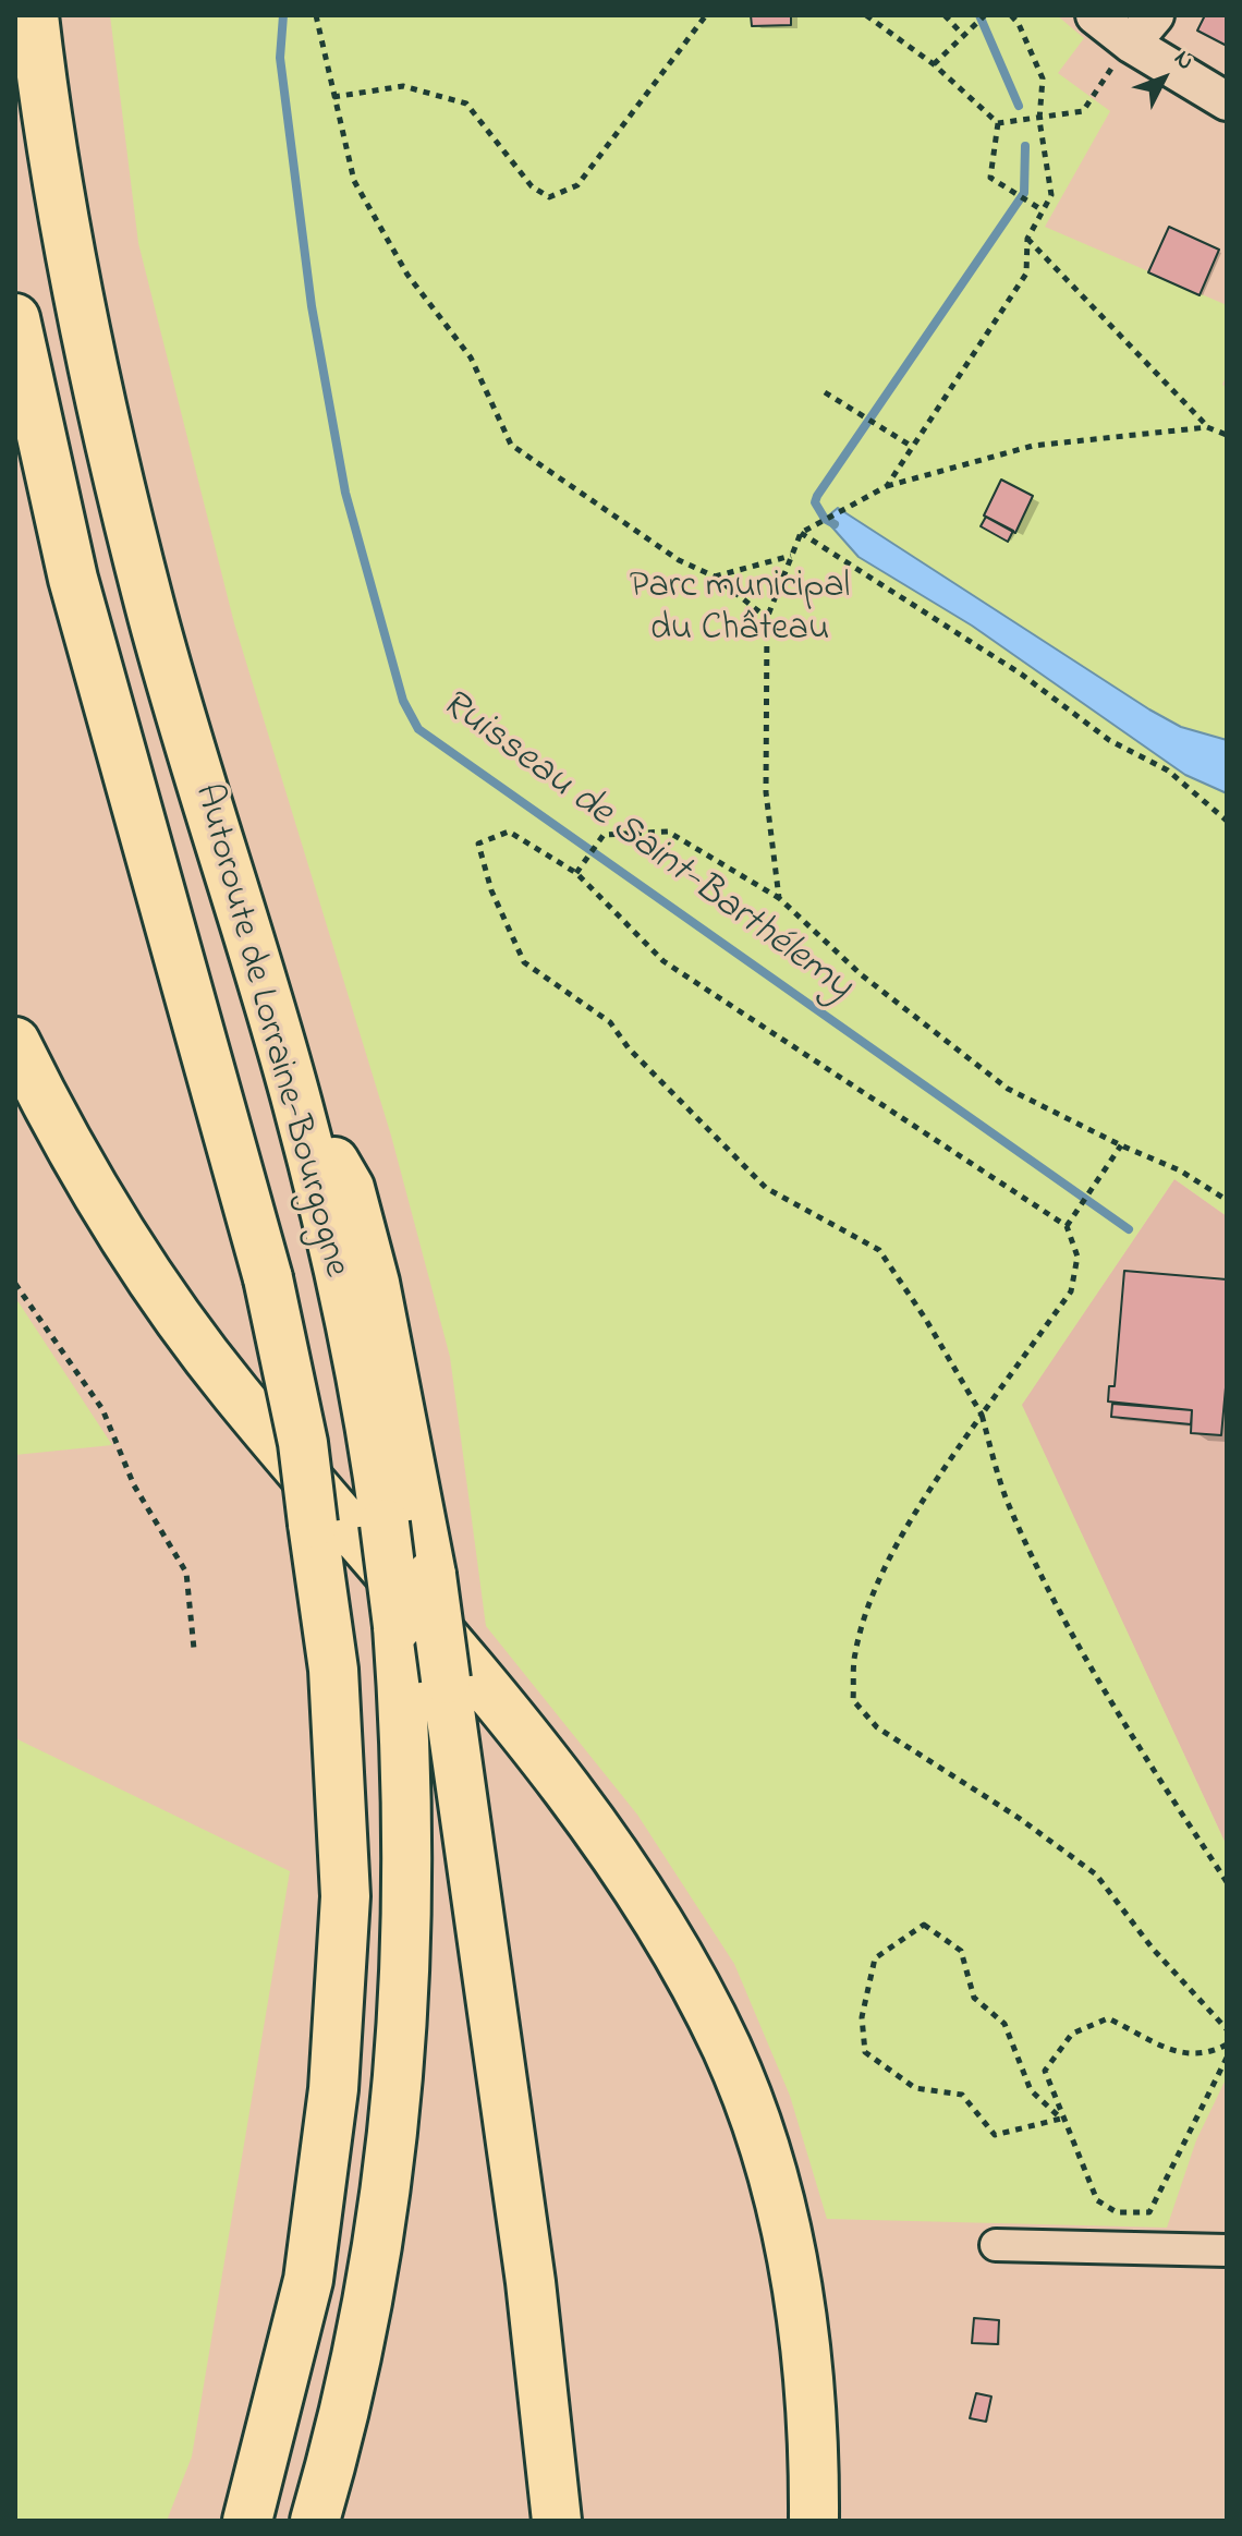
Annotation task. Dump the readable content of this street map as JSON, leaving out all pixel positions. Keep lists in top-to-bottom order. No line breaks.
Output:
{"streets":{"highway":["Autoroute de Lorraine-Bourgogne"]},"water":["Ruisseau de Saint-Barthélemy"],"parks":["Parc municipal du Château"],"north":"top right"}
